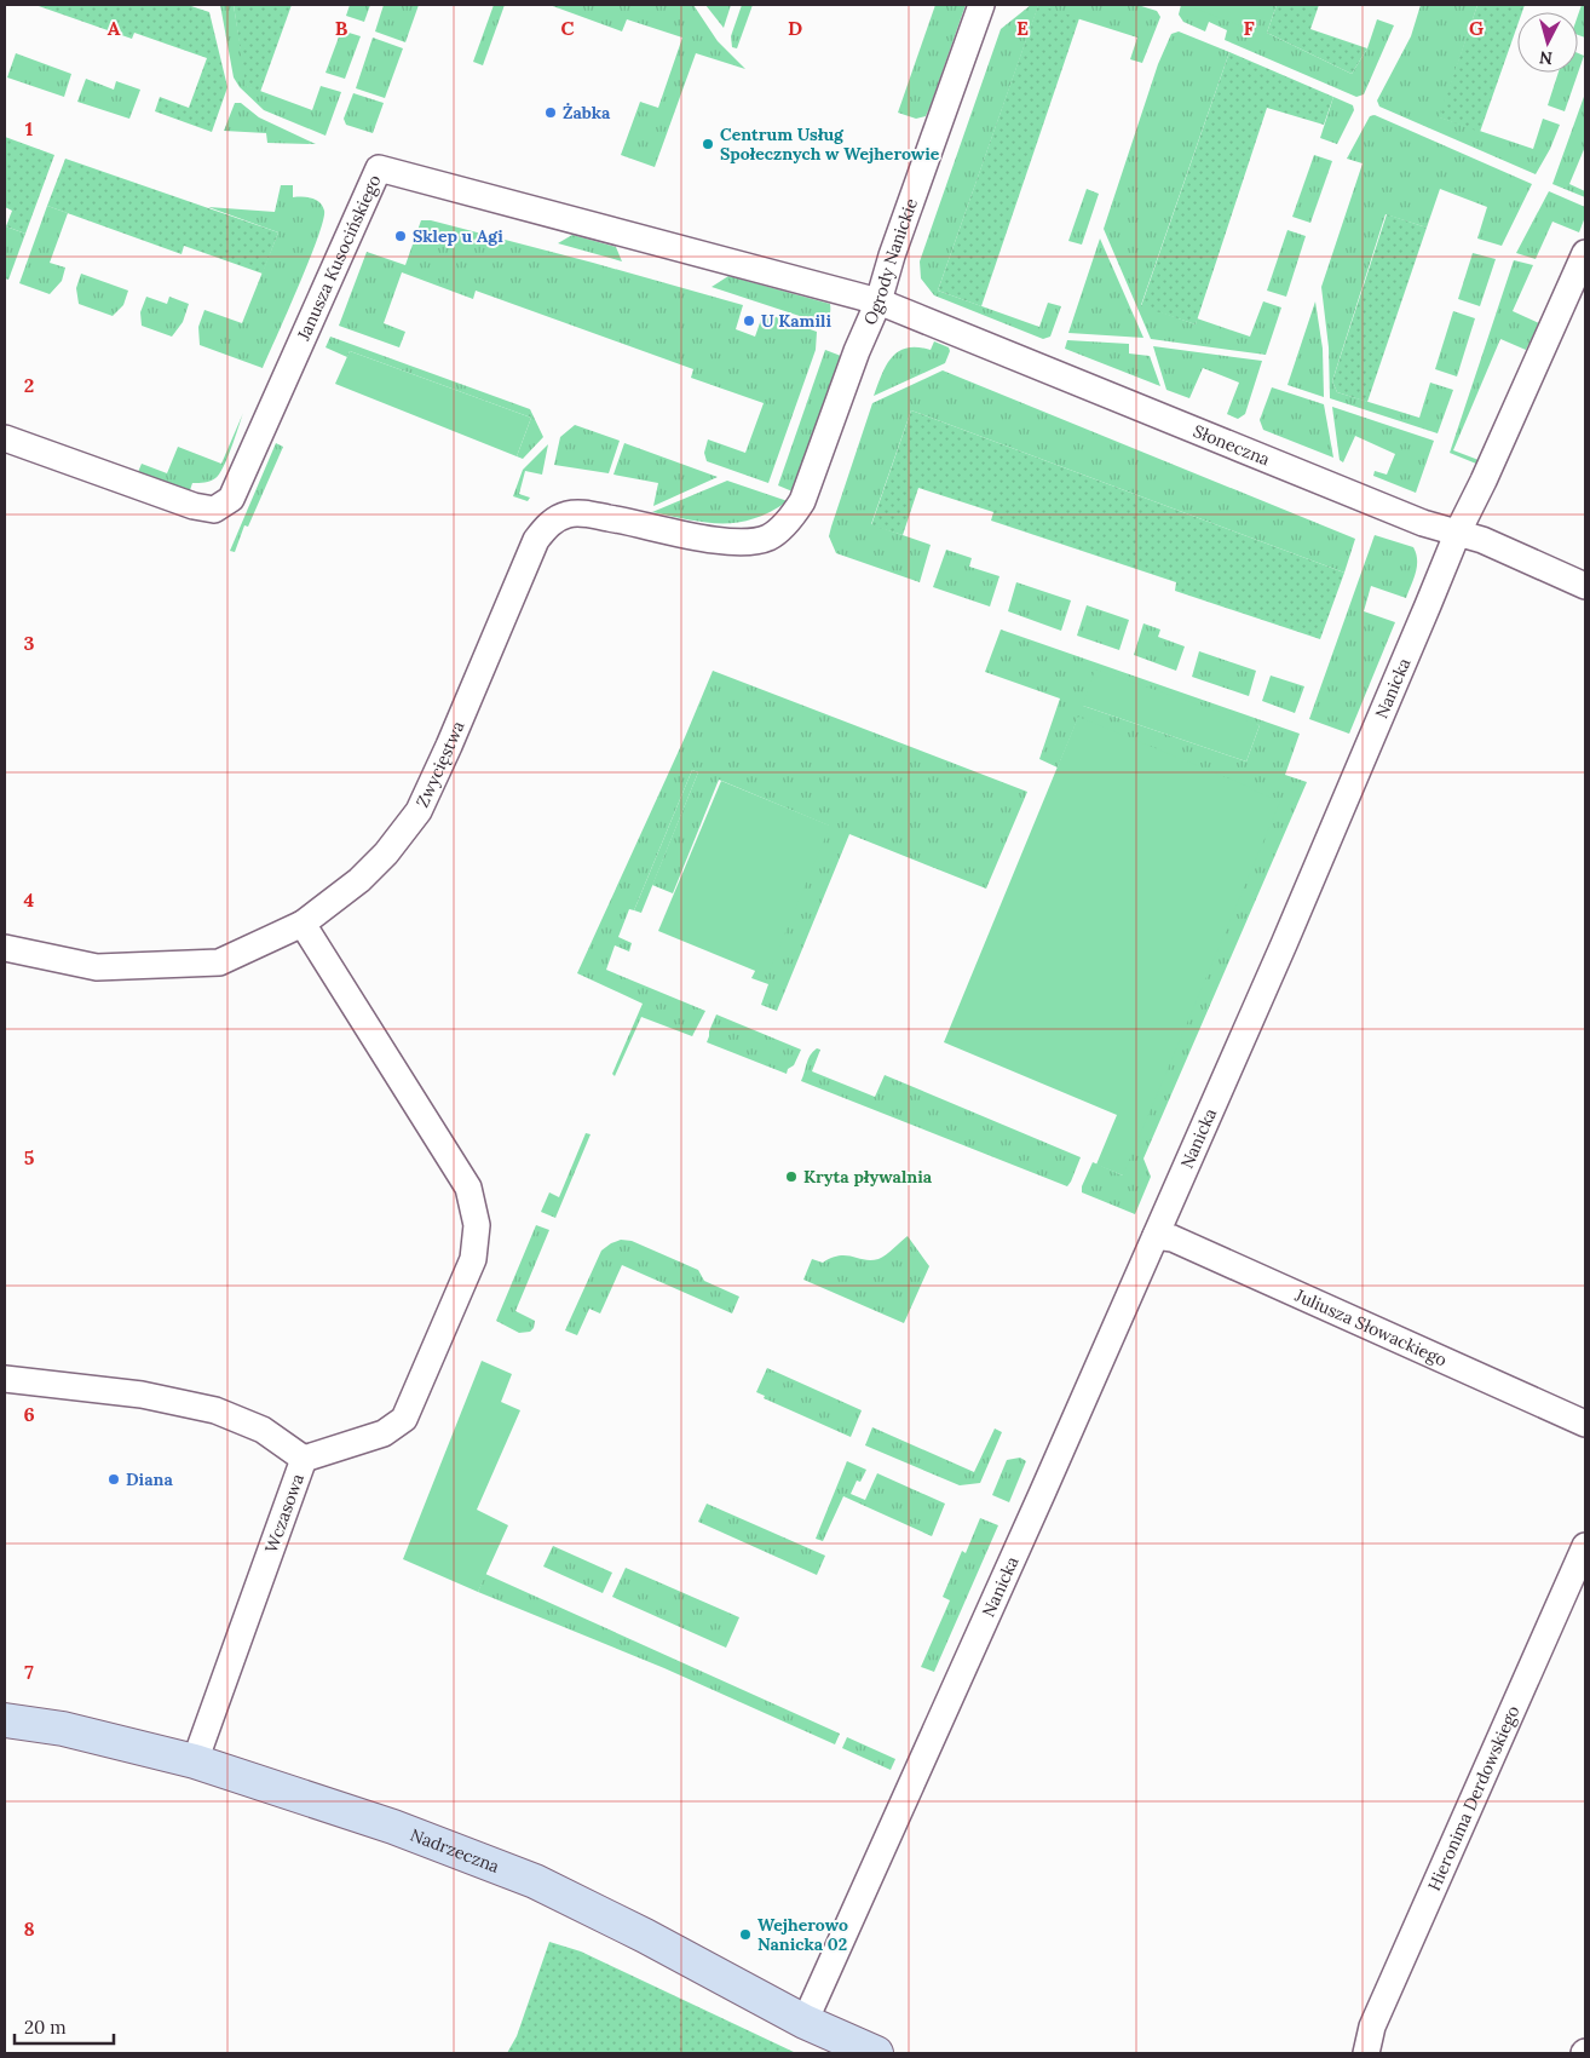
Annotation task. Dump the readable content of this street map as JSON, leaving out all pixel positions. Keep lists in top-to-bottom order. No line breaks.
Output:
{"streets":{"main road":["Nadrzeczna"],"street":["Janusza Kusocińskiego","Ogrody Nanickie","Słoneczna","Nanicka","Zwycięstwa","Juliusza Słowackiego","Wczasowa","Hieronima Derdowskiego"]},"crossings":[["Janusza Kusocińskiego","Ogrody Nanickie"],["Janusza Kusocińskiego","Słoneczna"],["Ogrody Nanickie","Słoneczna"],["Ogrody Nanickie","Zwycięstwa"],["Słoneczna","Nanicka"],["Nanicka","Juliusza Słowackiego"],["Nanicka","Nadrzeczna"],["Wczasowa","Nadrzeczna"]],"places":["Żabka","Centrum Usług Społecznych w Wejherowie","Sklep u Agi","U Kamili","Kryta pływalnia","Diana","Wejherowo Nanicka 02"],"scale_bar":"20 m","north":"bottom","grid":{"columns":["A","B","C","D","E","F","G"],"rows":["1","2","3","4","5","6","7","8"]}}
